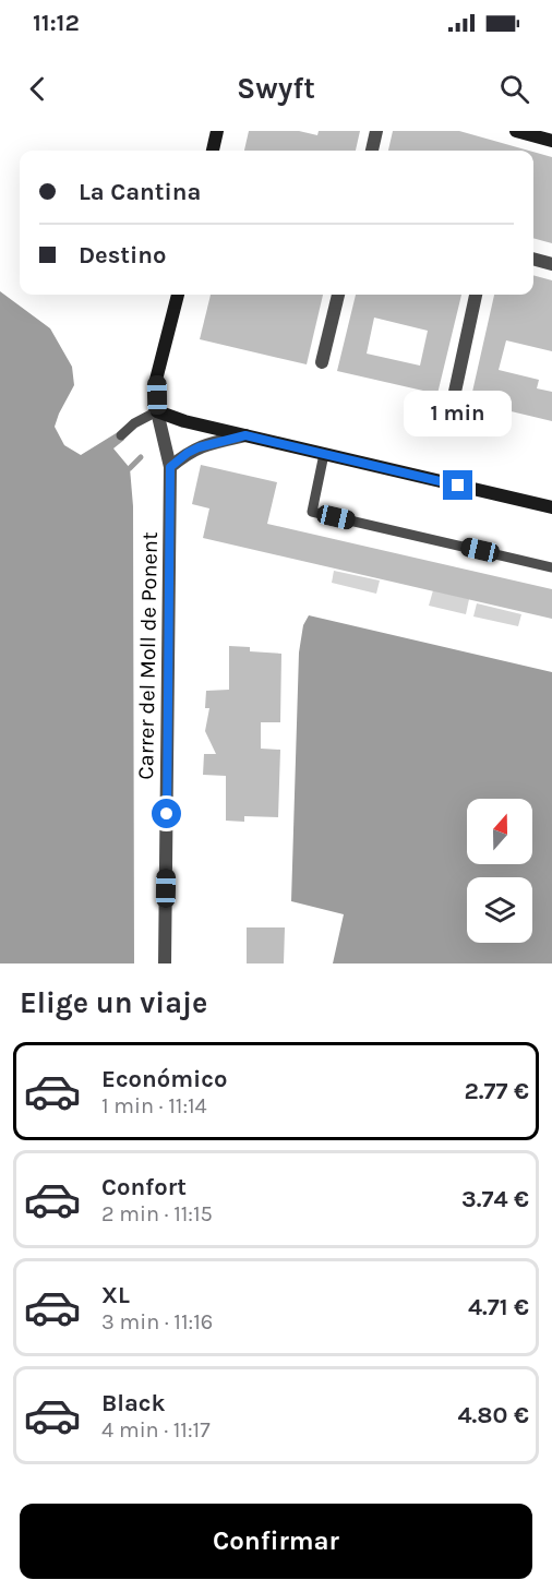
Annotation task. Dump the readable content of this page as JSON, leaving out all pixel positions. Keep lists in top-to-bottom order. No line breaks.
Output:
{"streets":{"street":["Carrer del Moll de Ponent"]},"north":"top","page":{"status":"11:12","header":"Swyft","banner":["La Cantina","Destino"],"bubble":"1 min","heading":"Elige un viaje","list":[{"name":"Económico","note":"1 min · 11:14","value":"2.77 €"},{"name":"Confort","note":"2 min · 11:15","value":"3.74 €"},{"name":"XL","note":"3 min · 11:16","value":"4.71 €"},{"name":"Black","note":"4 min · 11:17","value":"4.80 €"}],"buttons":"Confirmar"}}
